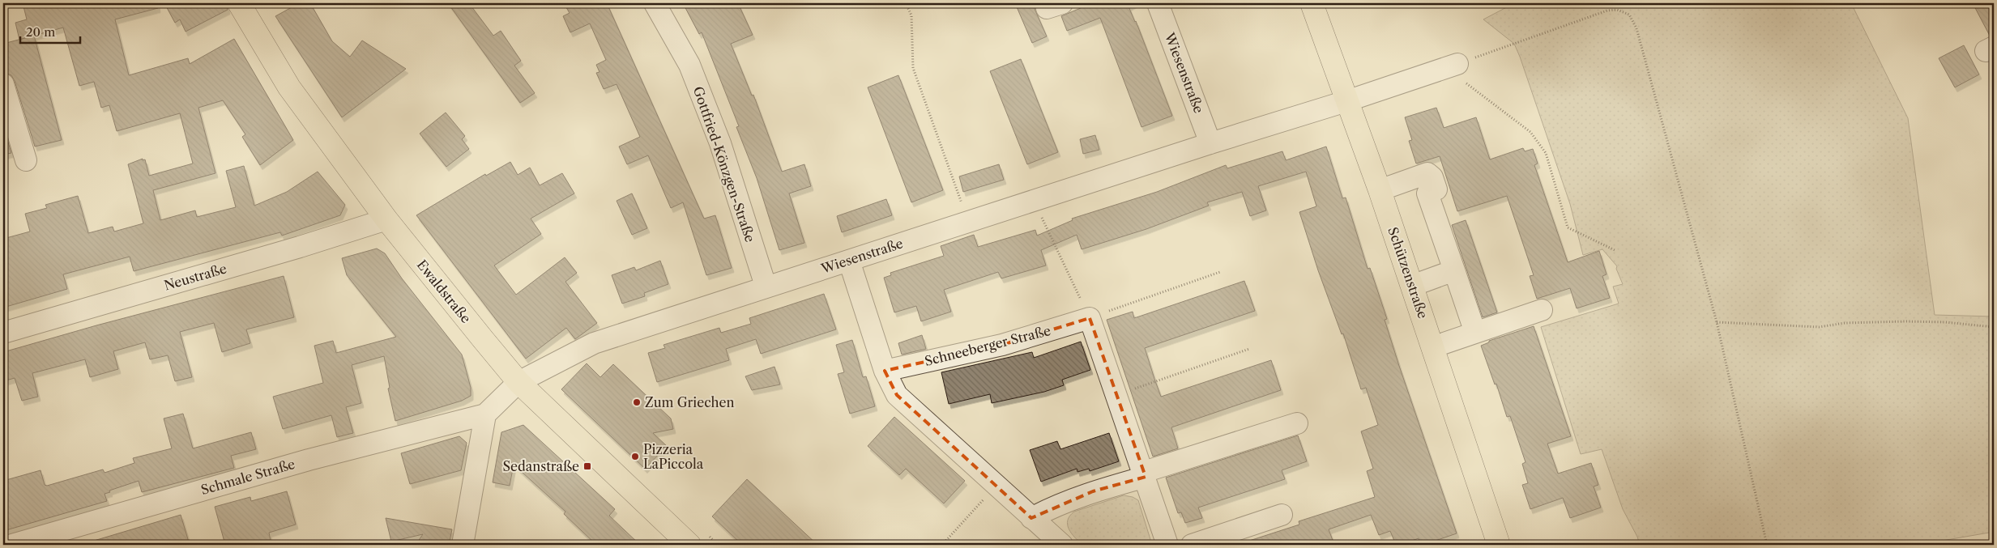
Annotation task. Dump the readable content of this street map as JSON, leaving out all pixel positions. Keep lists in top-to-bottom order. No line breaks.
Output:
{"streets":{"main road":["Schützenstraße","Ewaldstraße"],"street":["Wiesenstraße","Gottfried-Könzgen-Straße","Neustraße","Schneeberger Straße","Schmale Straße"]},"crossings":[["Wiesenstraße","Gottfried-Könzgen-Straße"],["Wiesenstraße","Schützenstraße"],["Wiesenstraße","Ewaldstraße"],["Neustraße","Ewaldstraße"]],"places":{"other":["Zum Griechen","Pizzeria LaPiccola"],"transit":["Sedanstraße"]},"scale_bar":"20 m"}
